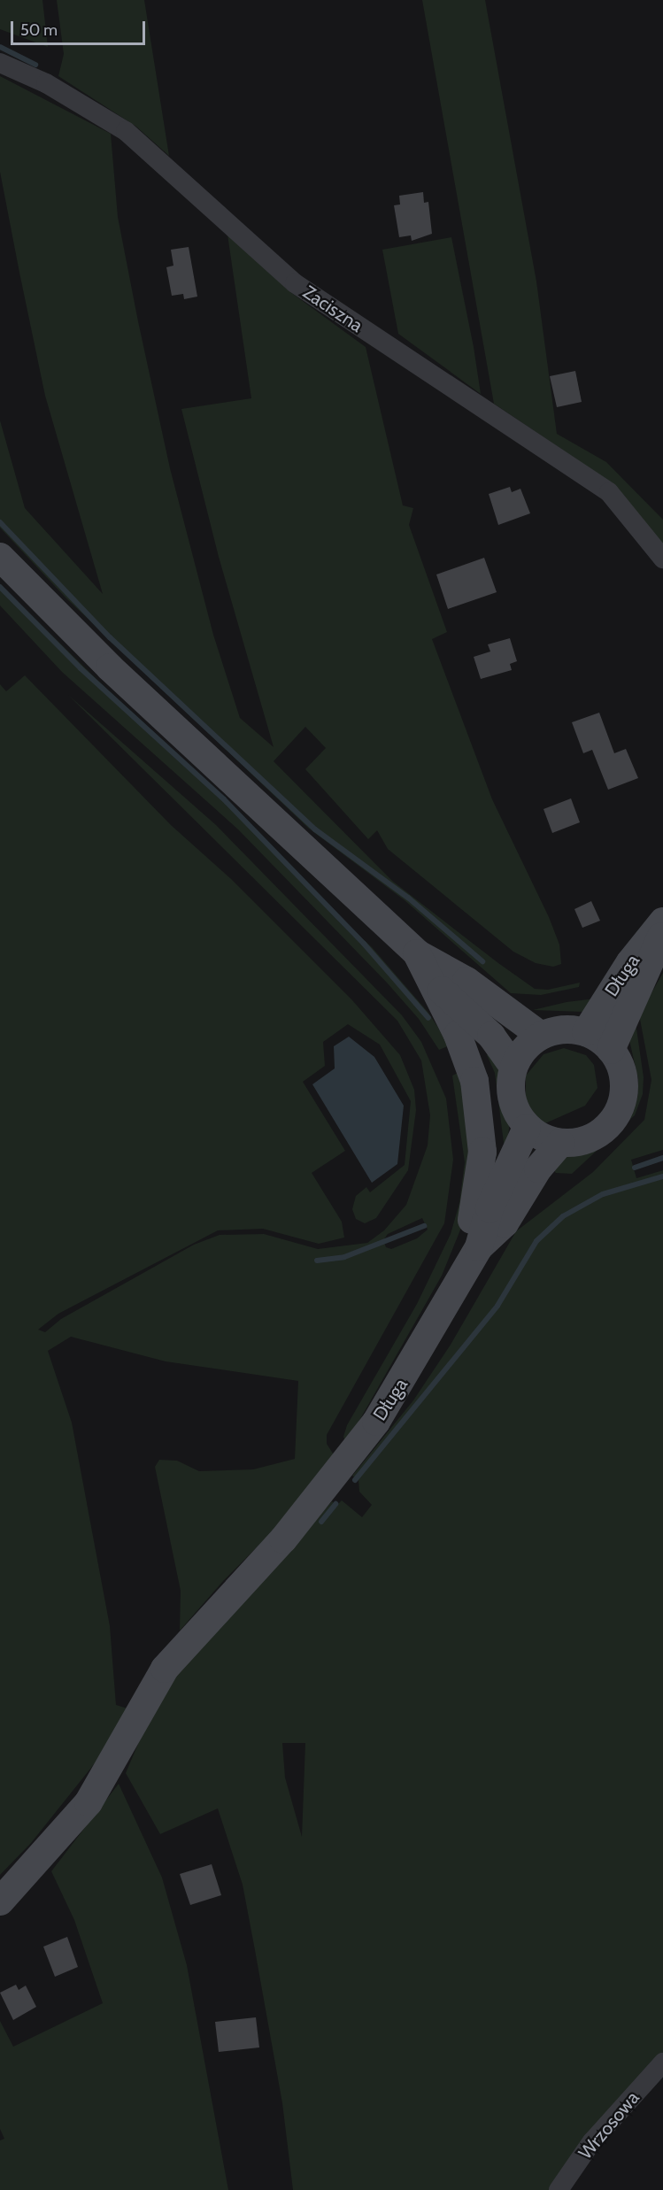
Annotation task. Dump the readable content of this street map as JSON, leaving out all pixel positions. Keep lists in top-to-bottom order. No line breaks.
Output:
{"streets":{"main road":["Długa"],"street":["Zaciszna","Wrzosowa"]},"scale_bar":"50 m"}
